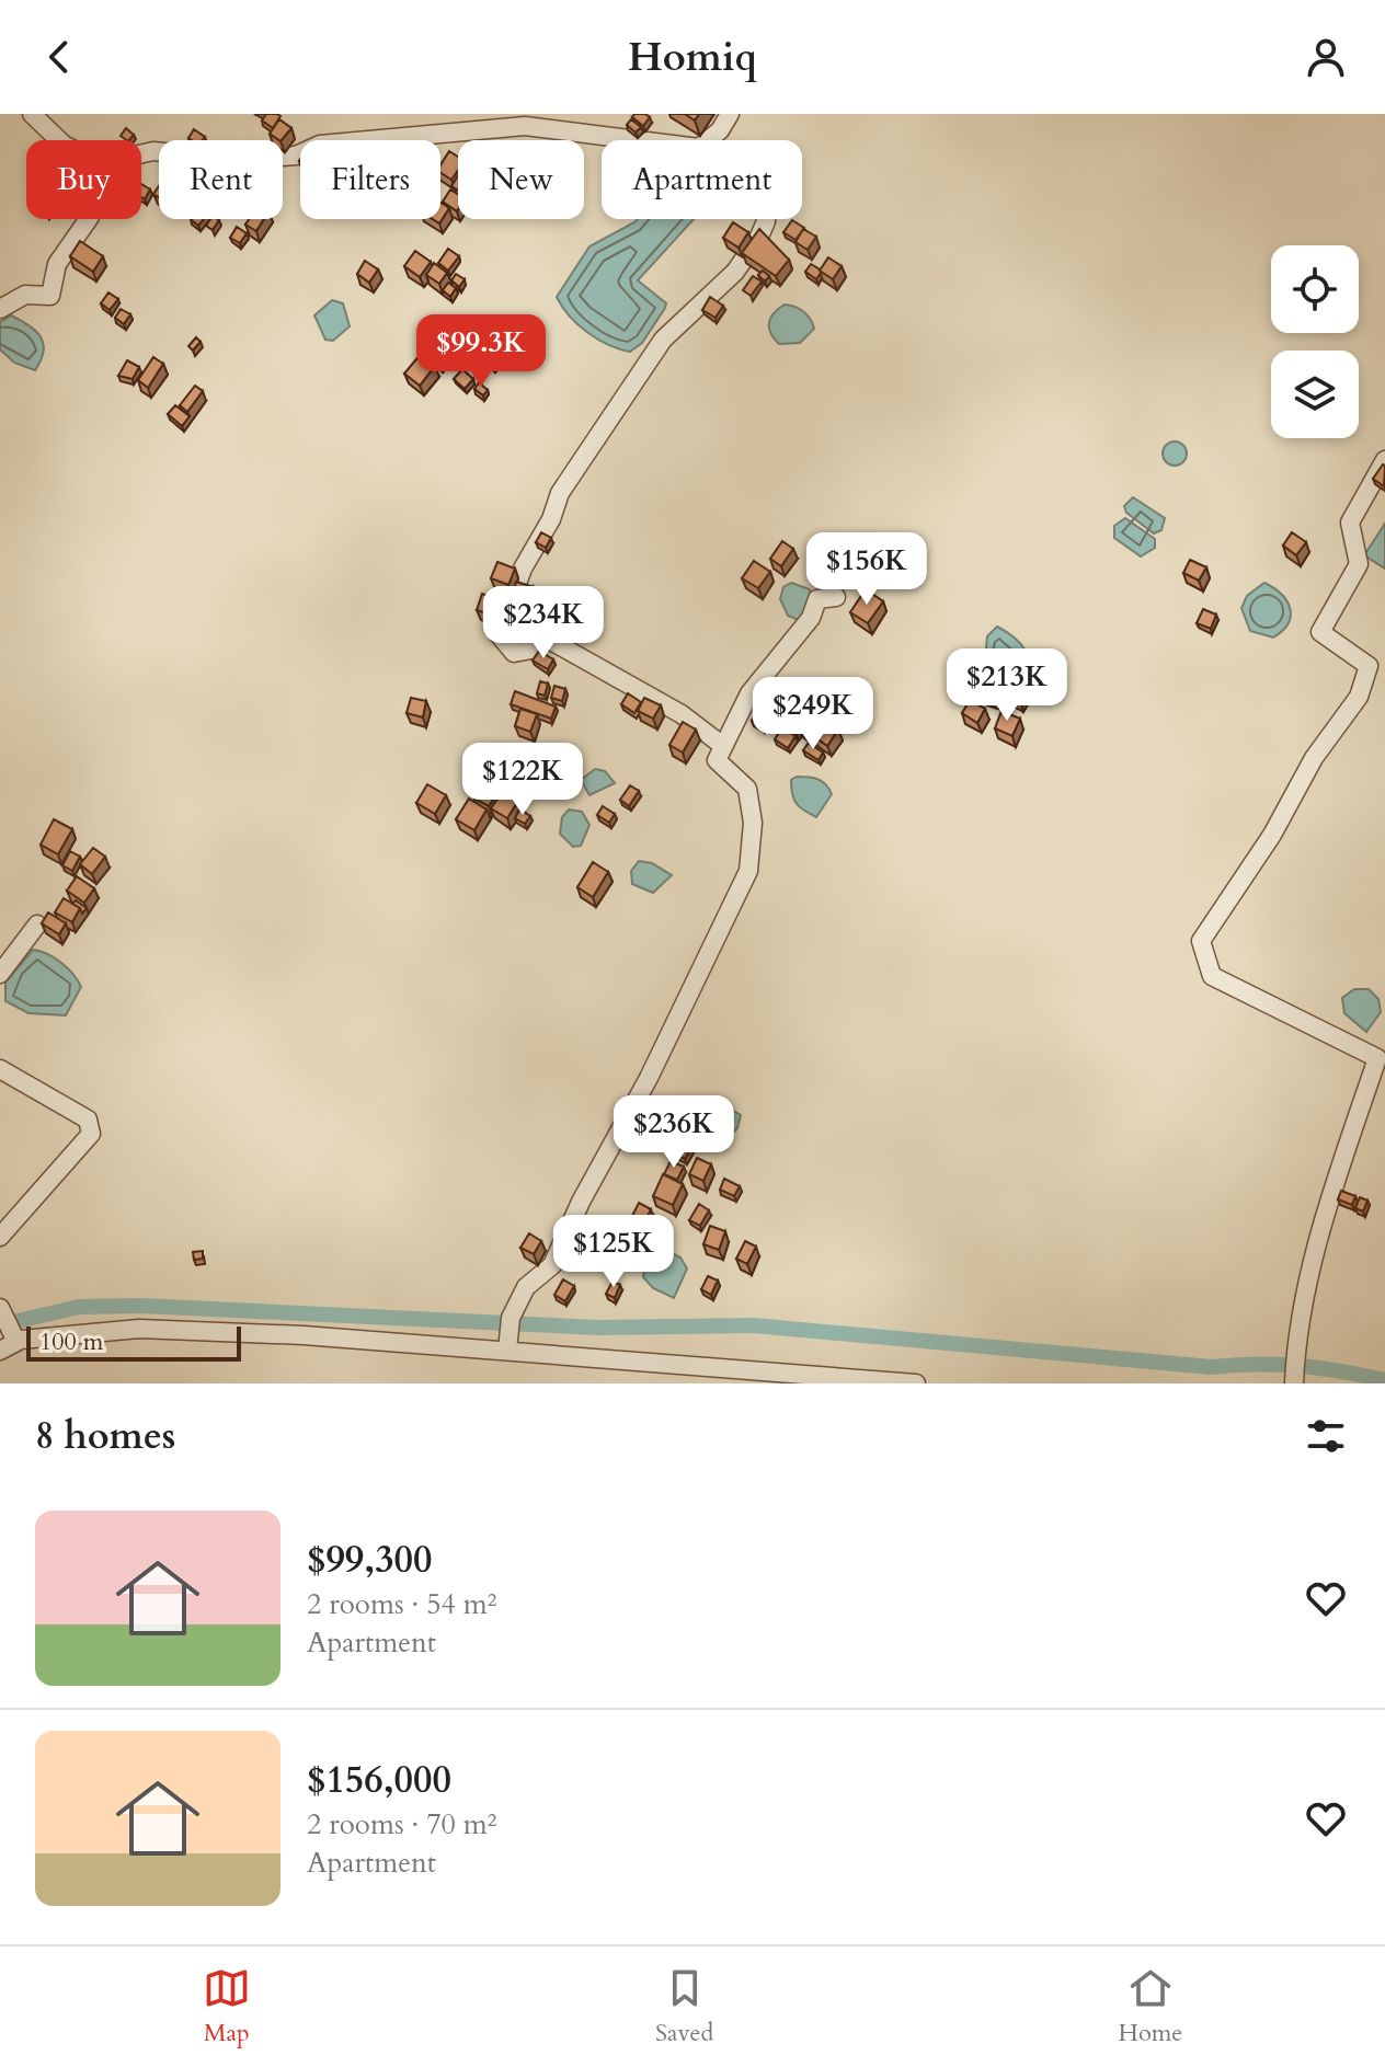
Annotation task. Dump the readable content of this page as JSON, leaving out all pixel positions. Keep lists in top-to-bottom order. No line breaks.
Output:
{"scale_bar":"100 m","page":{"header":"Homiq","chip":["Buy","Rent","Filters","New","Apartment"],"price":["$99.3K","$156K","$234K","$213K","$249K","$122K","$236K","$125K"],"scale":"100 m","heading":"8 homes","list":[{"name":"$99,300","note":"2 rooms · 54 m² · Apartment"},{"name":"$156,000","note":"2 rooms · 70 m² · Apartment"}],"tabs":["Map","Saved","Home"]}}
